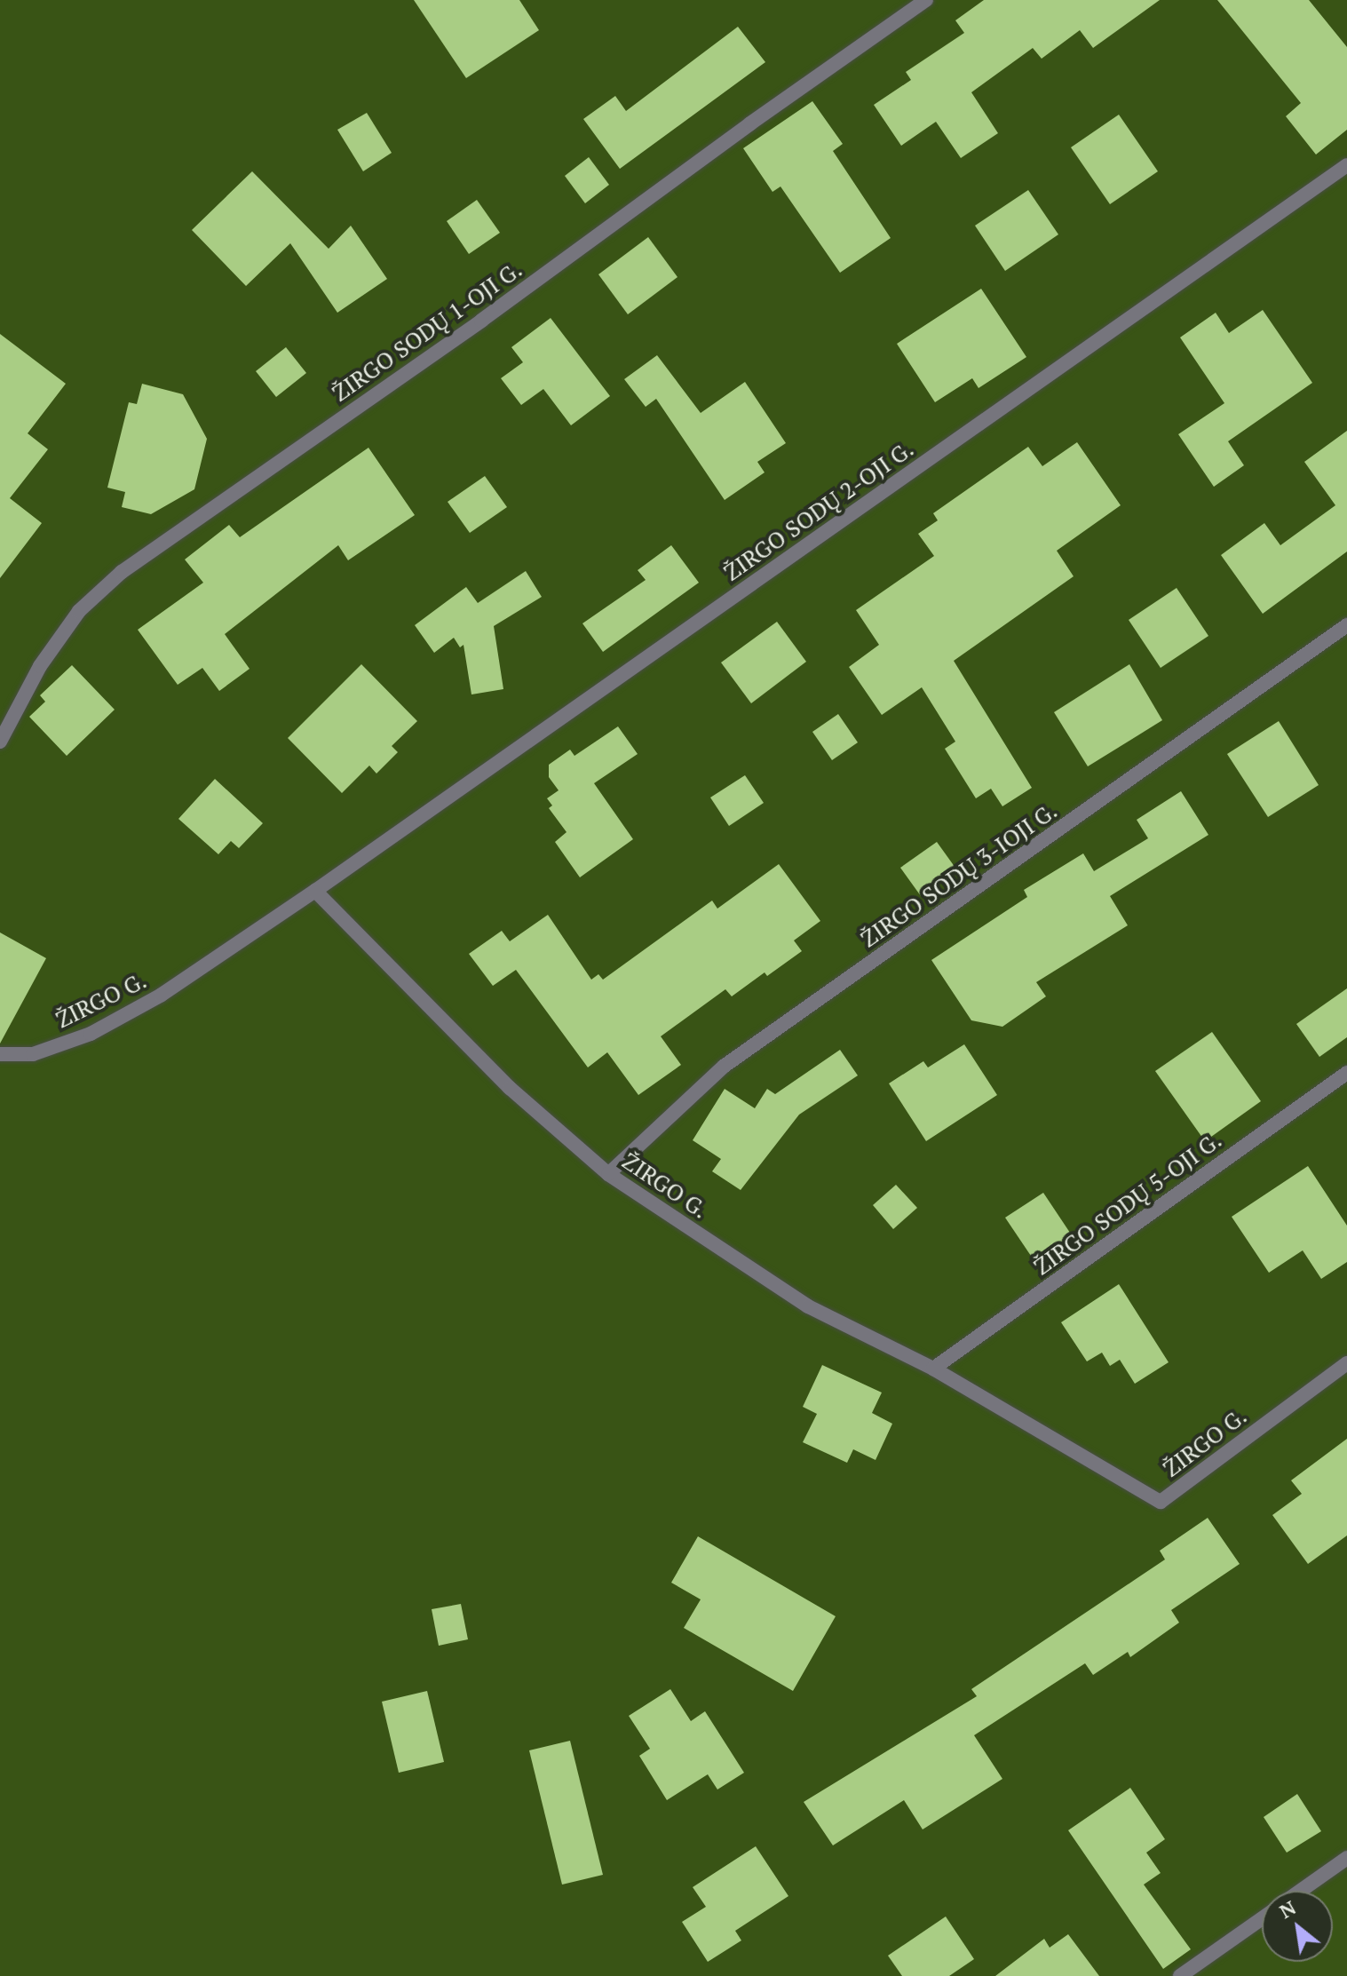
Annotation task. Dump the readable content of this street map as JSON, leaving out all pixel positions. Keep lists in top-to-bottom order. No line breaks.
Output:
{"streets":{"street":["ŽIRGO SODŲ 1-OJI G.","ŽIRGO SODŲ 2-OJI G.","ŽIRGO SODŲ 3-IOJI G.","ŽIRGO G.","ŽIRGO SODŲ 5-OJI G."]},"crossings":[["ŽIRGO SODŲ 2-OJI G.","ŽIRGO G."],["ŽIRGO SODŲ 3-IOJI G.","ŽIRGO G."],["ŽIRGO G.","ŽIRGO SODŲ 5-OJI G."]],"north":"top left"}
